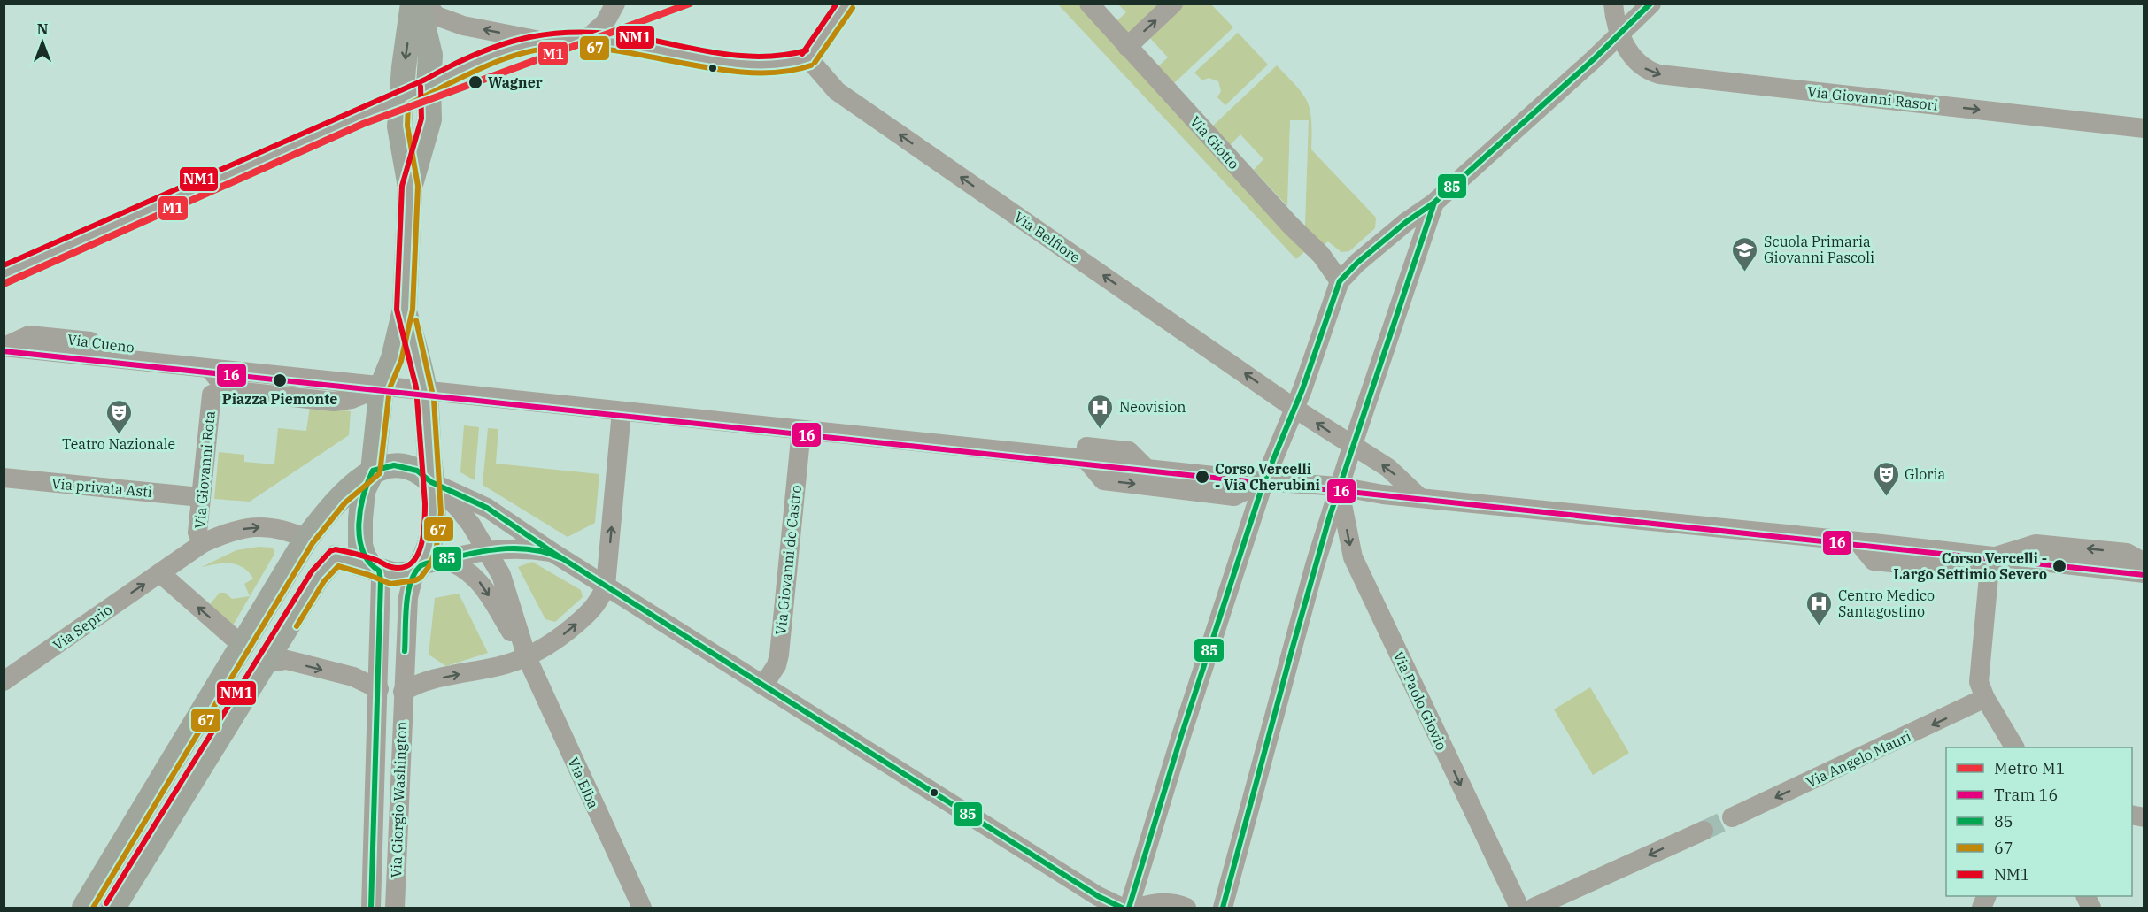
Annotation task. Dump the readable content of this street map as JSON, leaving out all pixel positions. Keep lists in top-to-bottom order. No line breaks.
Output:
{"streets":{"street":["Via Giovanni Rasori","Via Giotto","Via Belfiore","Via Giovanni Rota","Via privata Asti","Via Giovanni de Castro","Via Seprio","Via Paolo Giovio","Via Angelo Mauri","Via Elba","Via Giorgio Washington"]},"crossings":[["Via Giovanni Rota","Via privata Asti"]],"one_way":["Via Giovanni Rasori","Via Belfiore","Via Seprio","Via Paolo Giovio","Via Angelo Mauri"],"places":{"other":["Wagner","Piazza Piemonte","Corso Vercelli - Via Cherubini","Corso Vercelli - Largo Settimio Severo"],"school or university":["Scuola Primaria Giovanni Pascoli"],"hospital":["Neovision","Centro Medico Santagostino"],"theatre":["Teatro Nazionale","Gloria"]},"lines":["metro line M1","transit line 85","transit line NM1","transit line 67","tram line 16"],"legend":["Metro M1","Tram 16","85","67","NM1"],"north":"top"}
